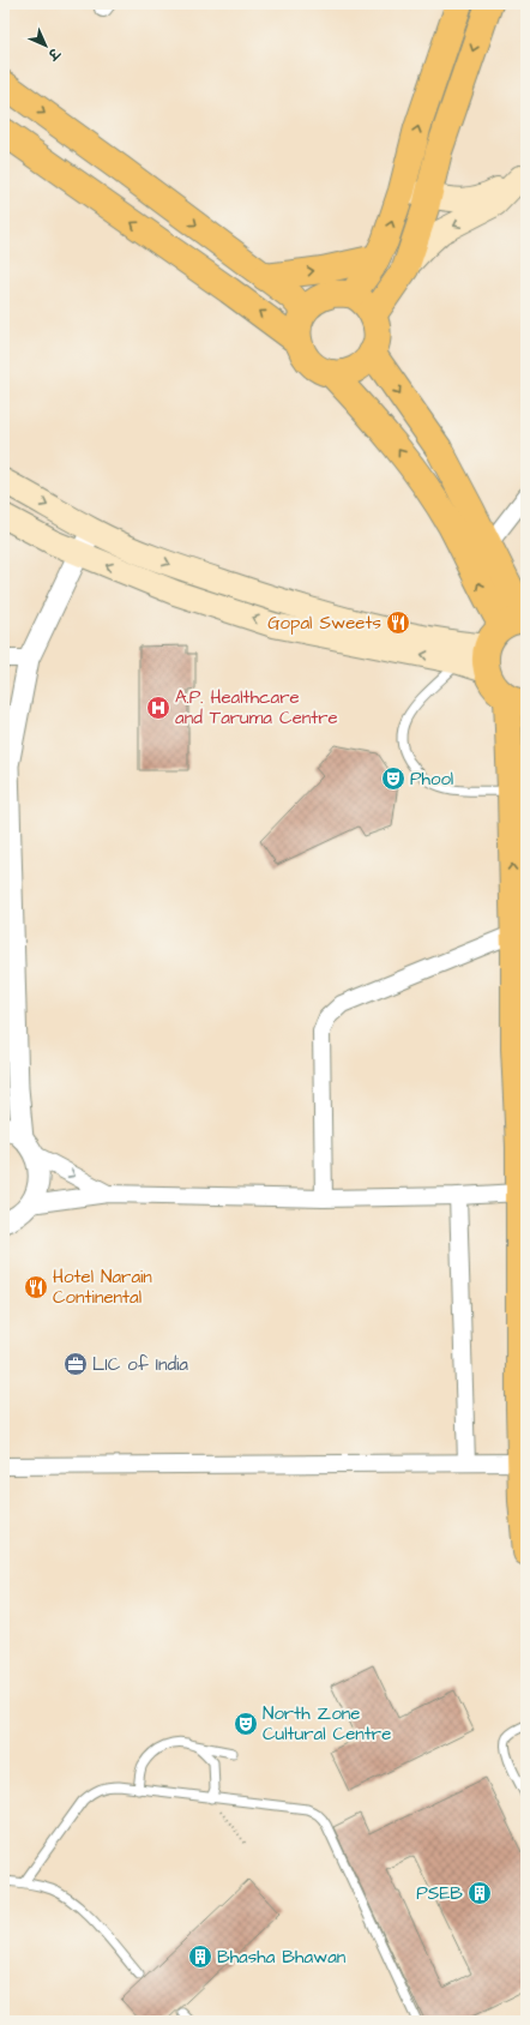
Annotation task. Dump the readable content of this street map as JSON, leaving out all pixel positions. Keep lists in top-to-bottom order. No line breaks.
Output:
{"places":{"restaurant":["Gopal Sweets","Hotel Narain Continental"],"hospital":["A.P. Healthcare and Taruma Centre"],"theatre":["Phool","North Zone Cultural Centre"],"office":["LIC of India"],"building":["PSEB","Bhasha Bhawan"]},"north":"bottom right"}
